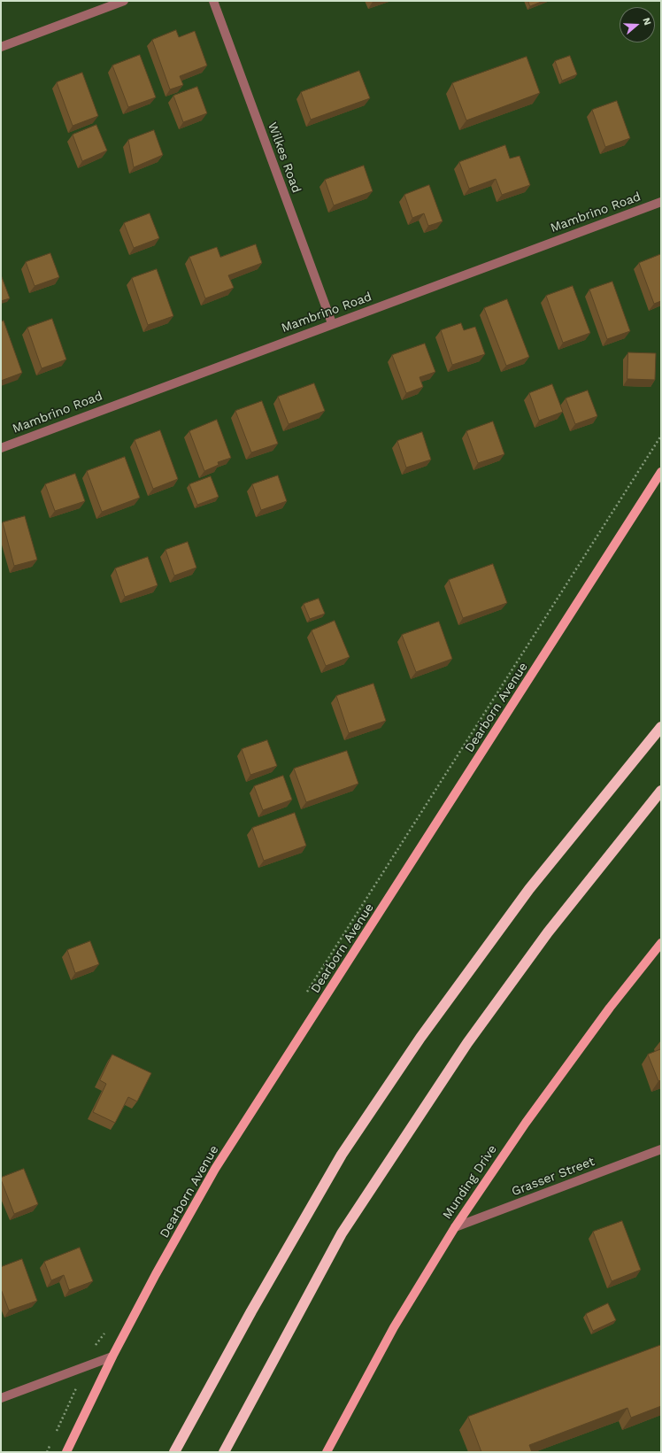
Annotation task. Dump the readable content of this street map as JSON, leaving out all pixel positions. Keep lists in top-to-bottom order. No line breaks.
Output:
{"streets":{"main road":["Dearborn Avenue","Munding Drive"],"street":["Wilkes Road","Mambrino Road","Grasser Street"]},"crossings":[["Wilkes Road","Mambrino Road"],["Grasser Street","Munding Drive"]],"north":"right"}
